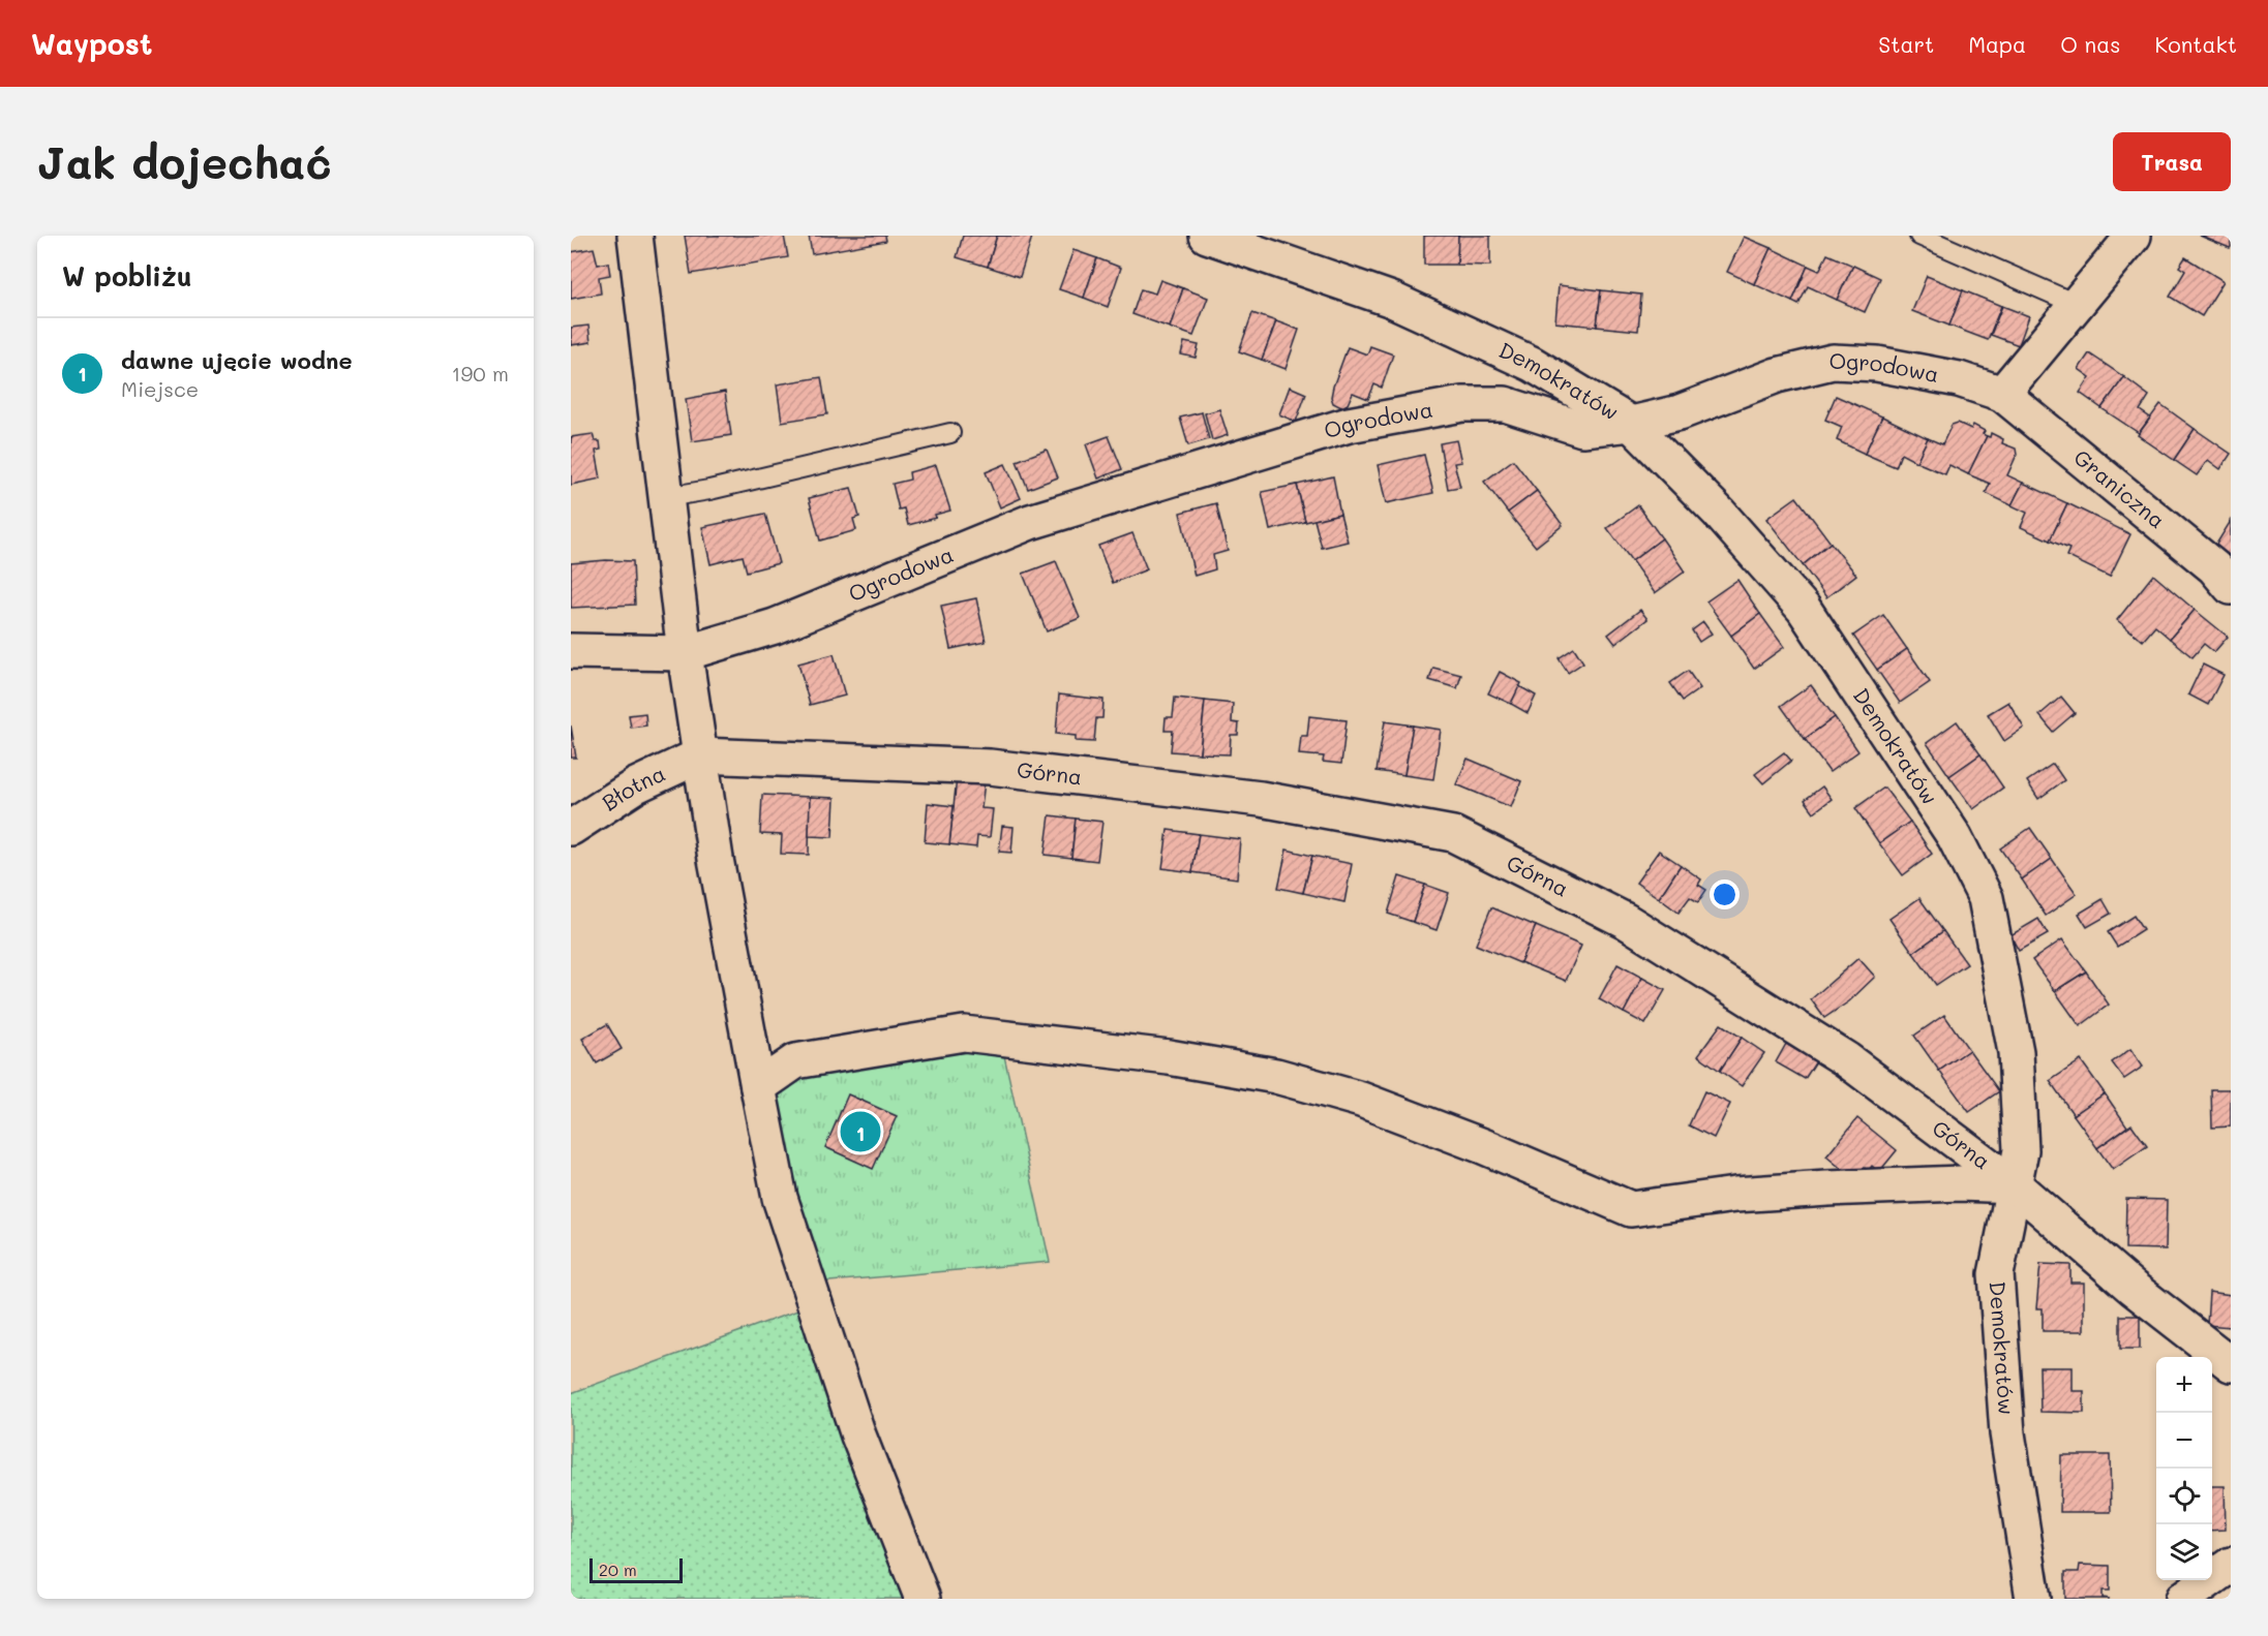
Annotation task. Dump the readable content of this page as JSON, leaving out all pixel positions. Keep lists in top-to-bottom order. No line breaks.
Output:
{"streets":{"street":["Ogrodowa","Demokratów","Graniczna","Górna","Błotna"]},"crossings":[["Ogrodowa","Demokratów"],["Ogrodowa","Graniczna"],["Demokratów","Górna"],["Górna","Błotna"]],"scale_bar":"20 m","page":{"header":"Waypost","nav":["Start","Mapa","O nas","Kontakt"],"buttons":"Trasa","title":"Jak dojechać","heading":"W pobliżu","list":[{"mark":"1","name":"dawne ujęcie wodne","note":"Miejsce","value":"190 m"}],"pins":"1","map_buttons":["+","−"],"scale":"20 m"}}
